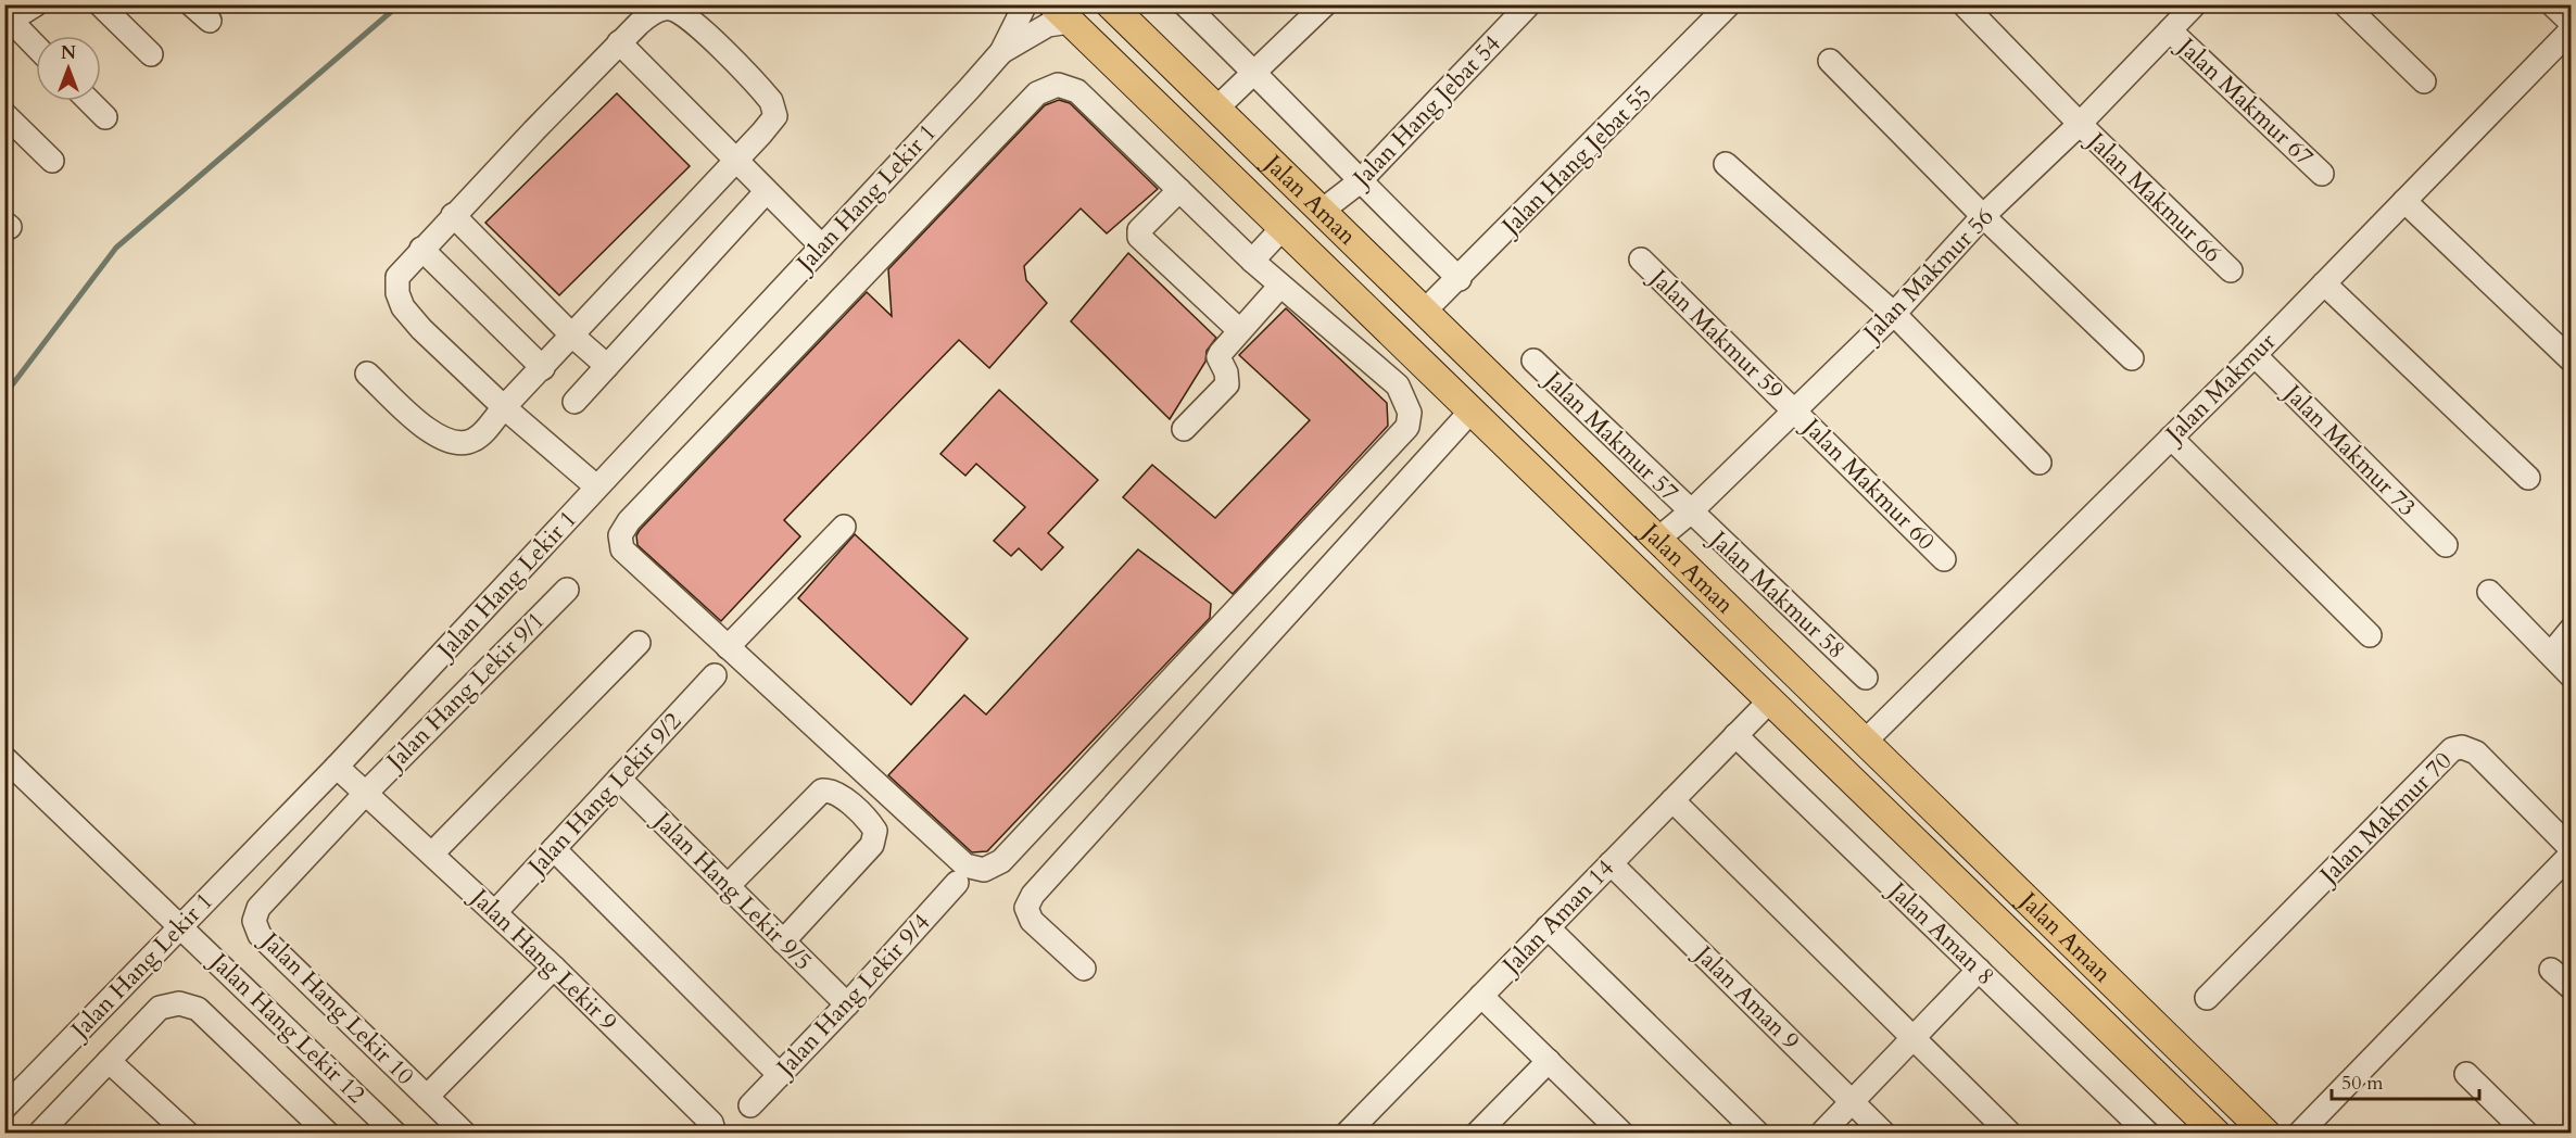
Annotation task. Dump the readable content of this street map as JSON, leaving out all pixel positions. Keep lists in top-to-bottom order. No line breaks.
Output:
{"streets":{"main road":["Jalan Aman"],"street":["Jalan Makmur 67","Jalan Hang Jebat 54","Jalan Hang Jebat 55","Jalan Hang Lekir 1","Jalan Makmur 66","Jalan Makmur 56","Jalan Makmur 59","Jalan Makmur","Jalan Makmur 57","Jalan Makmur 73","Jalan Makmur 60","Jalan Makmur 58","Jalan Hang Lekir 9/1","Jalan Hang Lekir 9/2","Jalan Makmur 70","Jalan Hang Lekir 9/5","Jalan Aman 14","Jalan Aman 8","Jalan Hang Lekir 9","Jalan Hang Lekir 9/4","Jalan Aman 9","Jalan Hang Lekir 10","Jalan Hang Lekir 12"]},"crossings":[["Jalan Makmur 67","Jalan Makmur 56"],["Jalan Hang Jebat 54","Jalan Aman"],["Jalan Hang Jebat 55","Jalan Aman"],["Jalan Hang Lekir 1","Jalan Aman"],["Jalan Hang Lekir 1","Jalan Hang Lekir 9"],["Jalan Hang Lekir 1","Jalan Hang Lekir 12"],["Jalan Makmur 66","Jalan Makmur 56"],["Jalan Aman","Jalan Makmur 56"],["Jalan Aman","Jalan Makmur"],["Jalan Aman","Jalan Aman 14"],["Jalan Makmur 56","Jalan Makmur 59"],["Jalan Makmur 56","Jalan Makmur 57"],["Jalan Makmur 56","Jalan Makmur 60"],["Jalan Makmur 56","Jalan Makmur 58"],["Jalan Makmur 59","Jalan Makmur 60"],["Jalan Makmur","Jalan Makmur 73"],["Jalan Makmur 57","Jalan Makmur 58"],["Jalan Hang Lekir 9/1","Jalan Hang Lekir 9"],["Jalan Hang Lekir 9/1","Jalan Hang Lekir 10"],["Jalan Hang Lekir 9/2","Jalan Hang Lekir 9/5"],["Jalan Hang Lekir 9/2","Jalan Hang Lekir 9"],["Jalan Hang Lekir 9/5","Jalan Hang Lekir 9/4"],["Jalan Aman 14","Jalan Aman 8"],["Jalan Aman 14","Jalan Aman 9"],["Jalan Hang Lekir 9","Jalan Hang Lekir 10"]],"scale_bar":"50 m","north":"top"}
